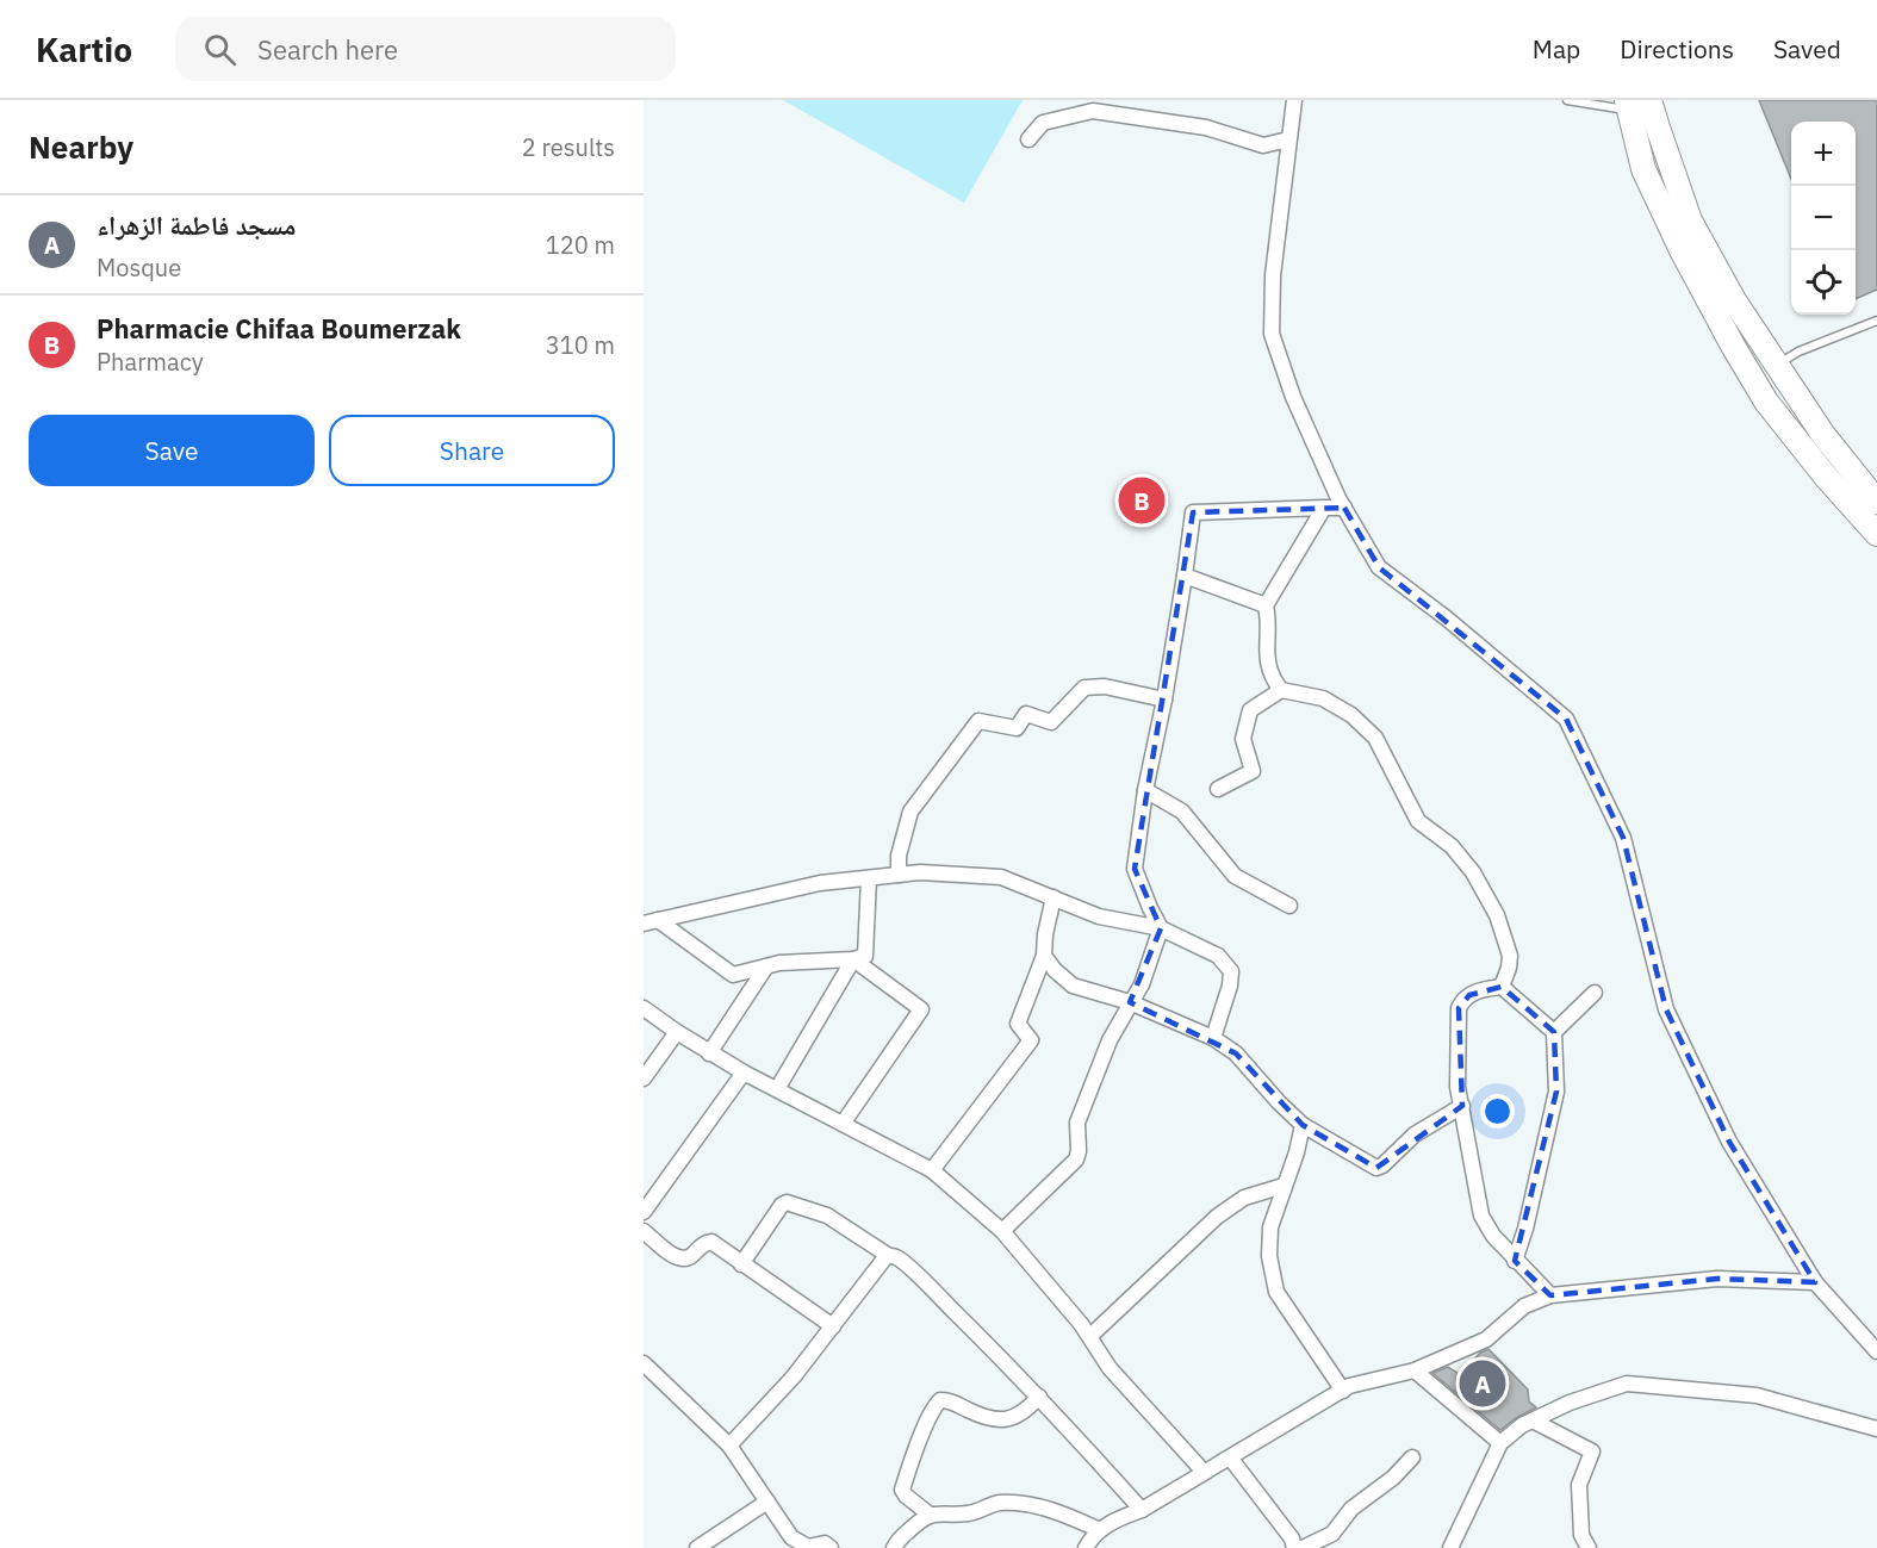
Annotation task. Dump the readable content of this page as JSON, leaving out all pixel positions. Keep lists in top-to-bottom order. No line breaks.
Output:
{"page":{"header":"Kartio","search":"Search here","nav":["Map","Directions","Saved"],"heading":["Nearby","2 results"],"map_buttons":["+","−"],"list":[{"mark":"A","name":"مسجد فاطمة الزهراء","note":"Mosque","value":"120 m"},{"mark":"B","name":"Pharmacie Chifaa Boumerzak","note":"Pharmacy","value":"310 m"}],"buttons":["Save","Share"],"pins":["B","A"]}}
